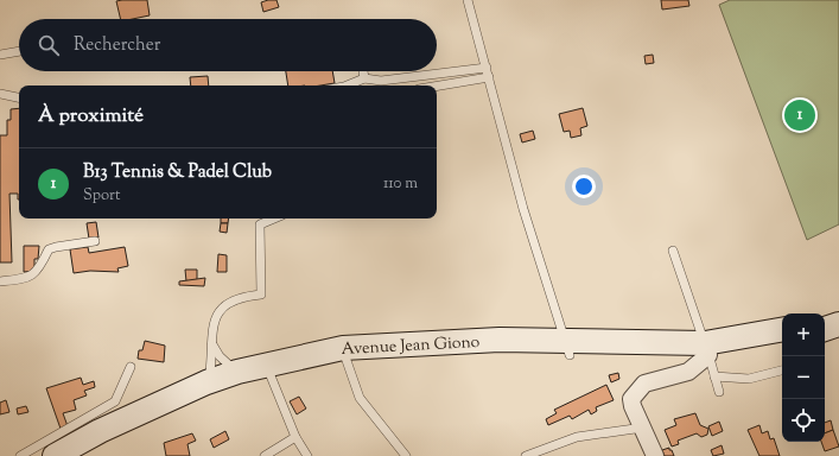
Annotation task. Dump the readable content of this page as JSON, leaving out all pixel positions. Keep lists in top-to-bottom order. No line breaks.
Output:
{"streets":{"main road":["Avenue Jean Giono"]},"page":{"search":"Rechercher","heading":"À proximité","pins":"1","list":[{"mark":"1","name":"B13 Tennis & Padel Club","note":"Sport","value":"110 m"}],"map_buttons":["+","−"]}}
